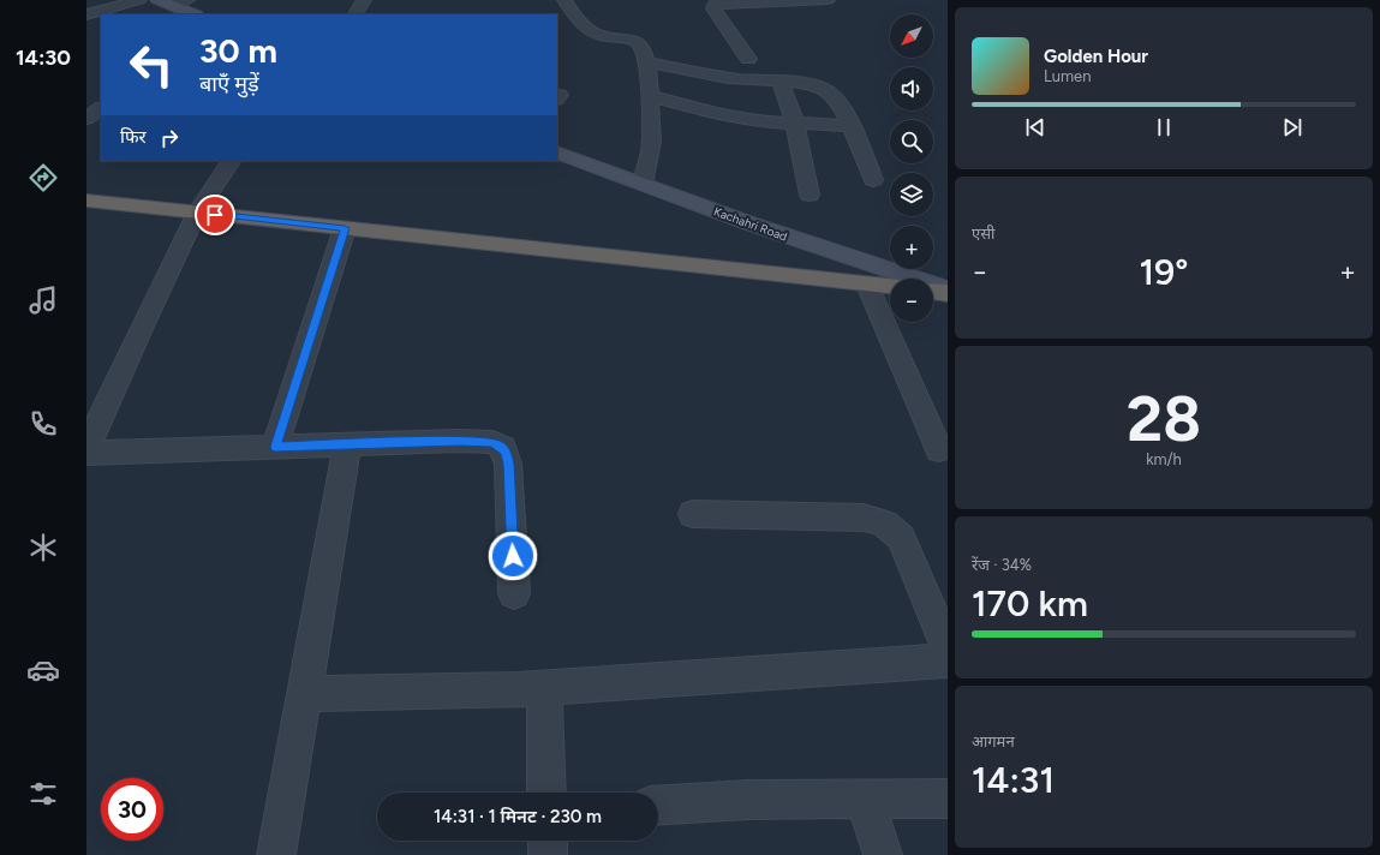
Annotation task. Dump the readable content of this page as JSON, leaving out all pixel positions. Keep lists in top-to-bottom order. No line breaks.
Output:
{"streets":{"main road":["Kachahri Road"]},"north":"bottom left","page":{"tabs":"14:30","map_buttons":["+","−"],"turn":["30 m","बाएँ मुड़ें"],"song":["Golden Hour","Lumen"],"then":"फिर","tile":["एसी",["28","km/h"],["रेंज · 34%","170 km"],["आगमन","14:31"]],"heat":["−","19°","+"],"limit":"30","trip":"14:31 · 1 मिनट · 230 m"}}
